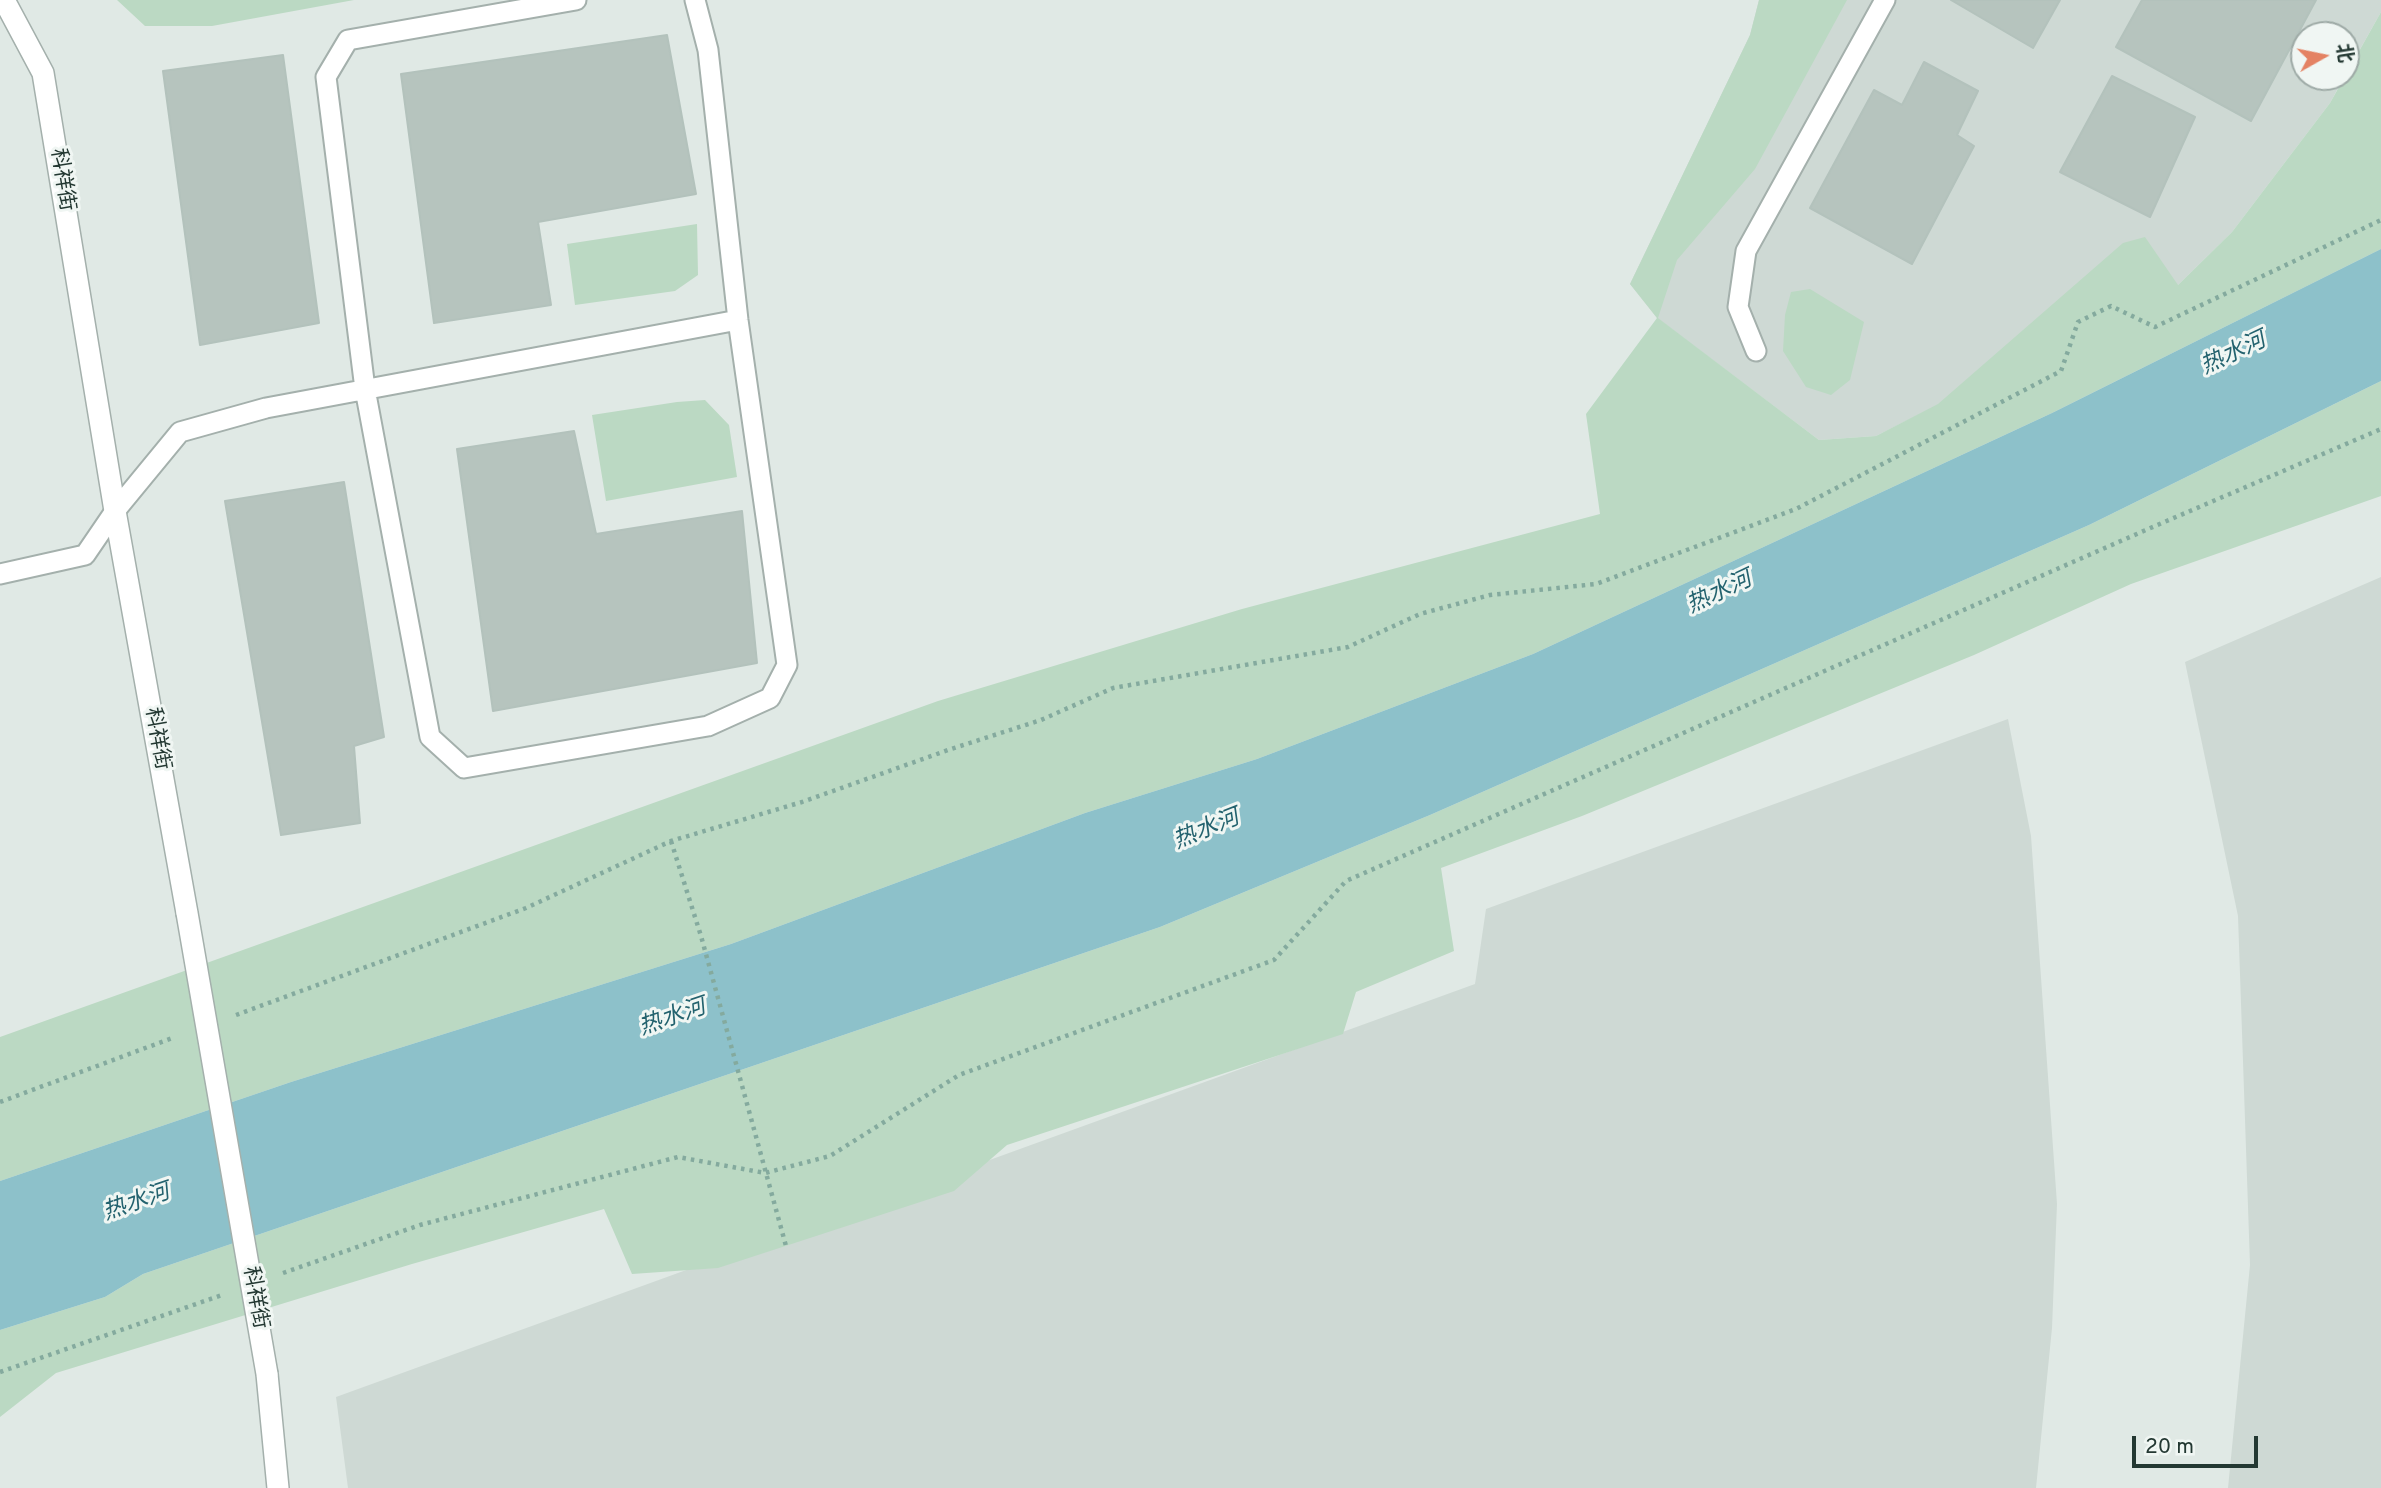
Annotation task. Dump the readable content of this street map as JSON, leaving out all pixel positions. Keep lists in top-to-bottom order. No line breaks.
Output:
{"streets":{"street":["科祥街"]},"water":["热水河"],"scale_bar":"20 m","north":"right"}
